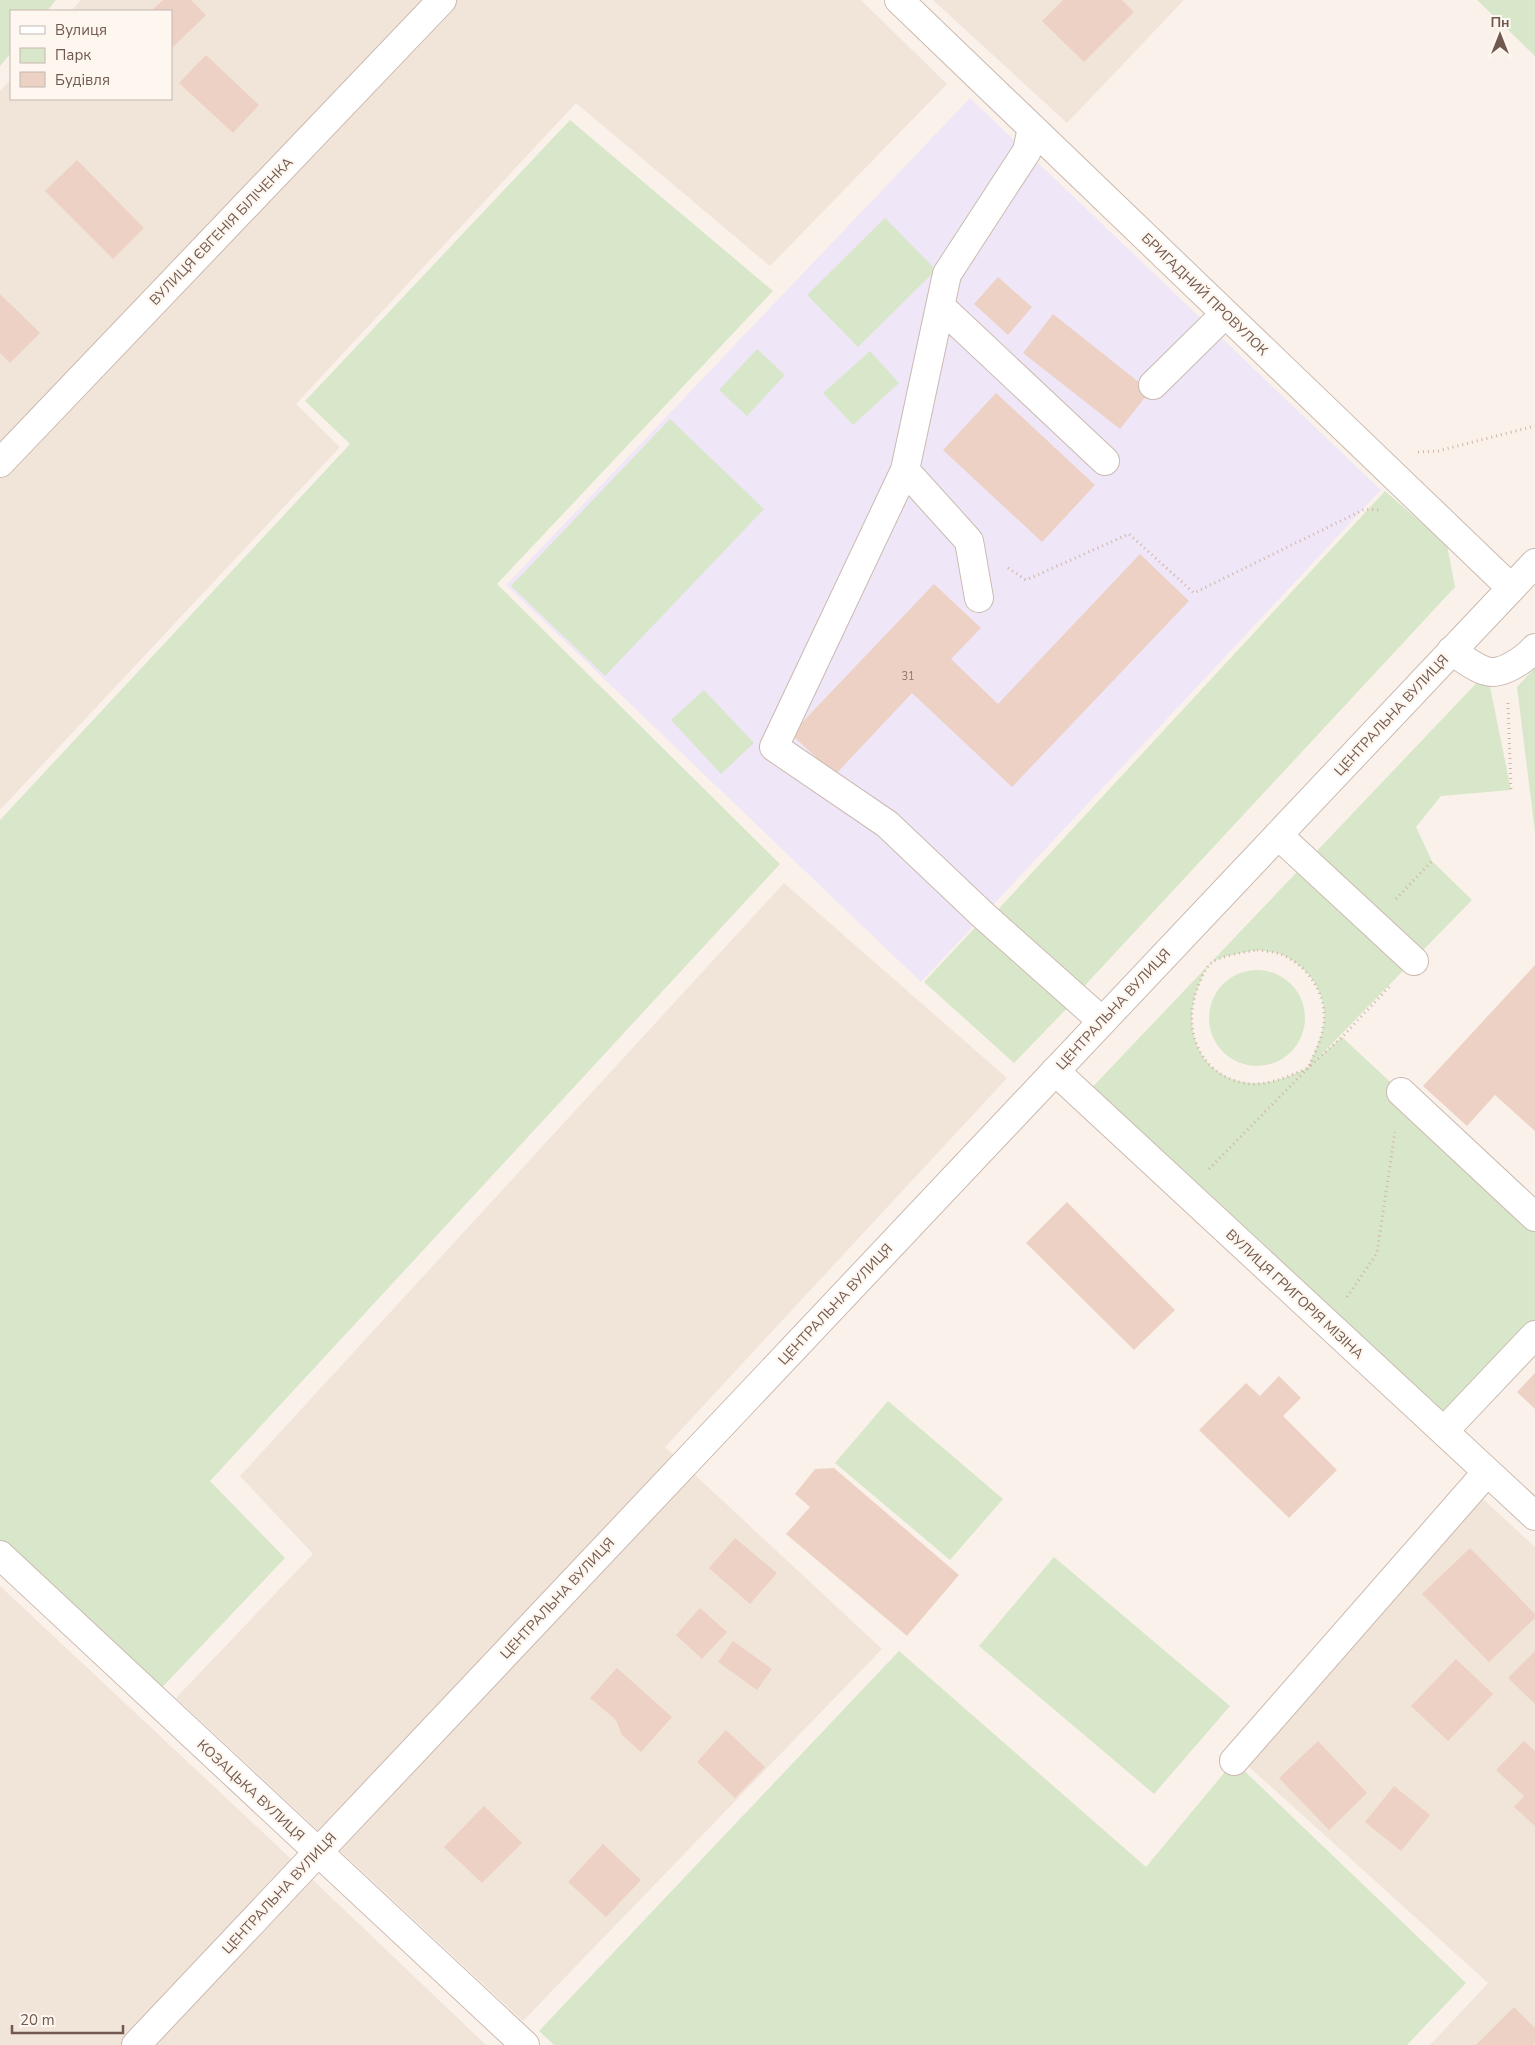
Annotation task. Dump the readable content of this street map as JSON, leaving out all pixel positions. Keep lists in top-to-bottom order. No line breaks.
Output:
{"streets":{"street":["ВУЛИЦЯ ЄВГЕНІЯ БІЛІЧЕНКА","БРИГАДНИЙ ПРОВУЛОК","ЦЕНТРАЛЬНА ВУЛИЦЯ","ВУЛИЦЯ ГРИГОРІЯ МІЗІНА","КОЗАЦЬКА ВУЛИЦЯ"]},"crossings":[["БРИГАДНИЙ ПРОВУЛОК","ЦЕНТРАЛЬНА ВУЛИЦЯ"],["ЦЕНТРАЛЬНА ВУЛИЦЯ","ВУЛИЦЯ ГРИГОРІЯ МІЗІНА"],["ЦЕНТРАЛЬНА ВУЛИЦЯ","КОЗАЦЬКА ВУЛИЦЯ"]],"house_numbers":["31"],"legend":["Вулиця","Парк","Будівля"],"scale_bar":"20 m","north":"top"}
